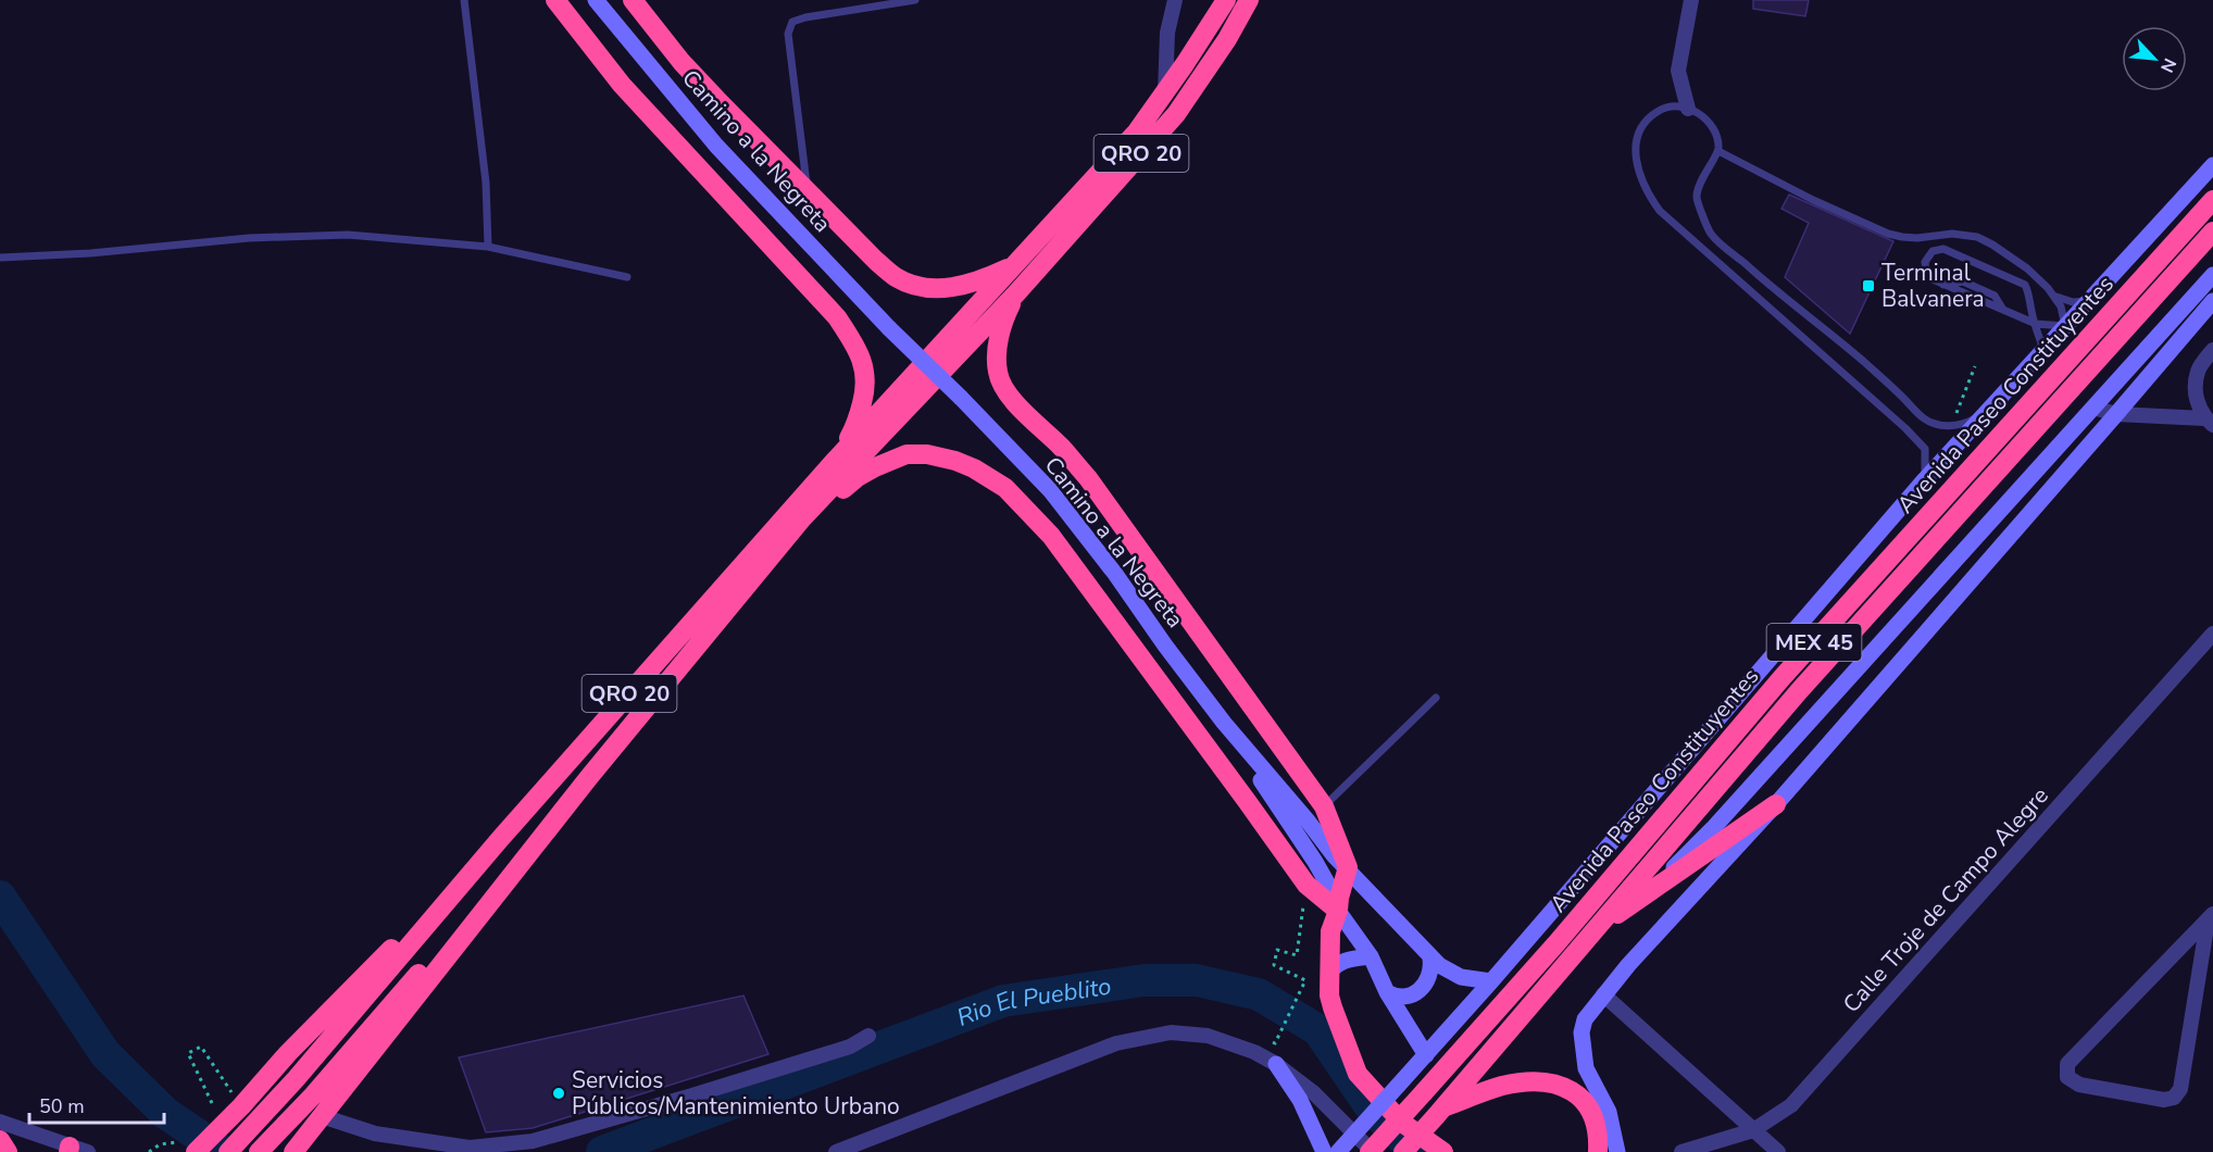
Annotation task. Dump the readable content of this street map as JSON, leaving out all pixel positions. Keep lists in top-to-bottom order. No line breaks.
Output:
{"streets":{"highway":["QRO 20","Avenida Paseo Constituyentes","MEX 45"],"street":["Camino a la Negreta","Calle Troje de Campo Alegre"]},"water":["Rio El Pueblito"],"places":{"transit":["Terminal Balvanera"],"other":["Servicios Públicos/Mantenimiento Urbano"]},"scale_bar":"50 m","north":"bottom right"}
